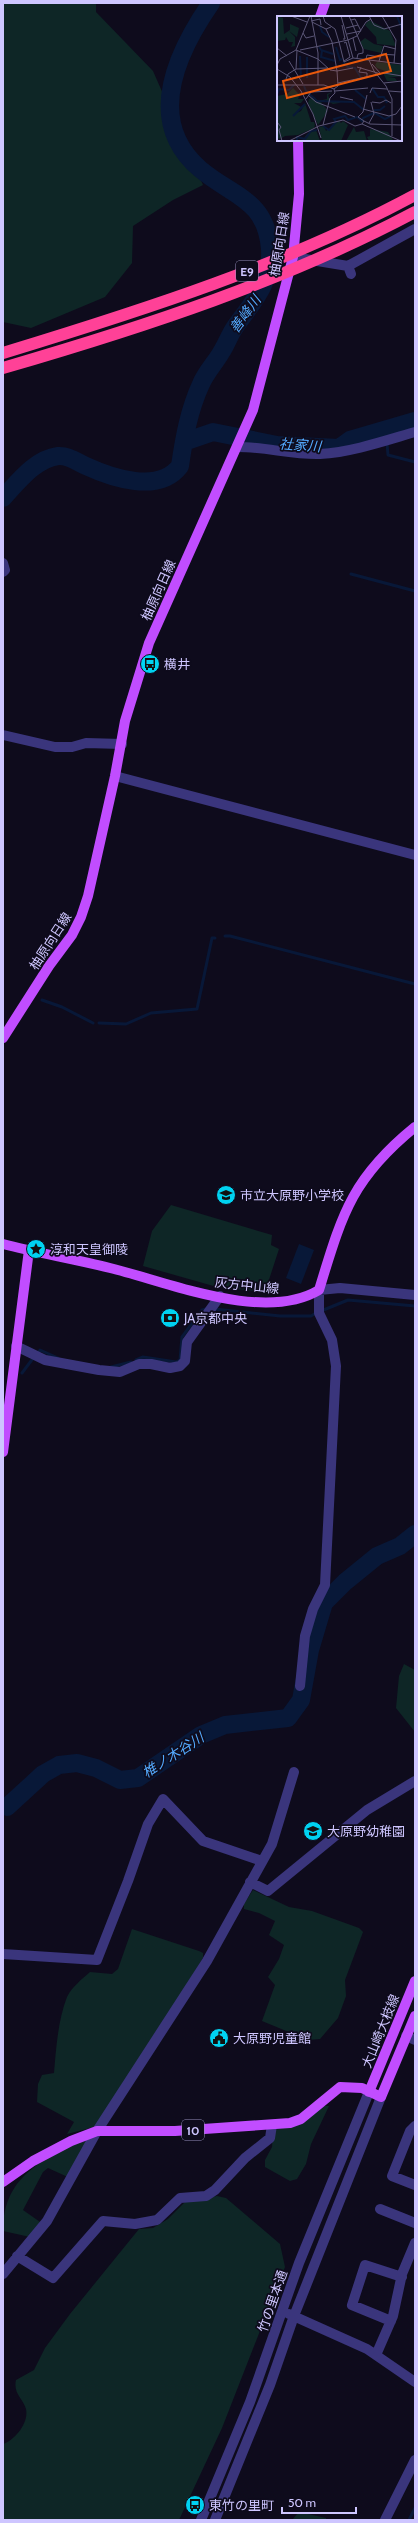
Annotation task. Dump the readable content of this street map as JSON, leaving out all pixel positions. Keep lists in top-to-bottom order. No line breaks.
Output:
{"streets":{"highway":["E9"],"main road":["柚原向日線","灰方中山線","大山崎大枝線","10"],"street":["竹の里本通"]},"crossings":[["大山崎大枝線","10"],["大山崎大枝線","竹の里本通"],["10","竹の里本通"]],"water":["善峰川","社家川","椎ノ木谷川"],"places":{"bus stop":["横井","東竹の里町"],"school or university":["市立大原野小学校","大原野幼稚園"],"place":["淳和天皇御陵"],"bank":["JA京都中央"],"public building":["大原野児童館"]},"scale_bar":"50 m"}
